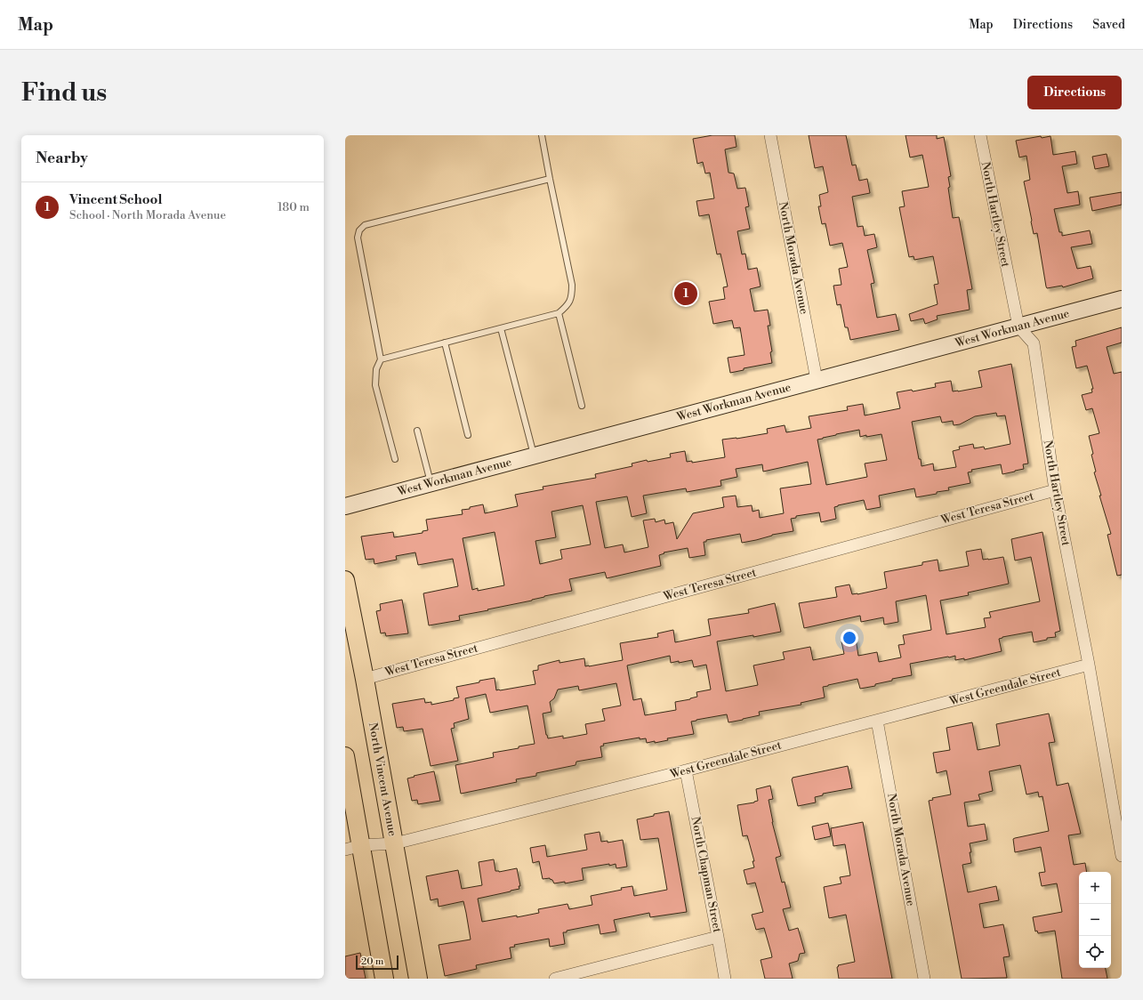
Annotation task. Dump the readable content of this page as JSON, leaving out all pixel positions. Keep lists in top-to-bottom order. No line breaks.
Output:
{"streets":{"main road":["North Vincent Avenue"],"street":["North Hartley Street","North Morada Avenue","West Workman Avenue","West Teresa Street","West Greendale Street","North Chapman Street"]},"crossings":[["North Hartley Street","West Workman Avenue"],["North Hartley Street","West Teresa Street"],["North Hartley Street","West Greendale Street"],["North Morada Avenue","West Workman Avenue"],["North Morada Avenue","West Greendale Street"],["West Teresa Street","North Vincent Avenue"],["West Greendale Street","North Vincent Avenue"],["West Greendale Street","North Chapman Street"]],"scale_bar":"20 m","page":{"header":"Map","nav":["Map","Directions","Saved"],"buttons":"Directions","title":"Find us","heading":"Nearby","list":[{"mark":"1","name":"Vincent School","note":"School · North Morada Avenue","value":"180 m"}],"pins":"1","map_buttons":["+","−"],"scale":"20 m"}}
